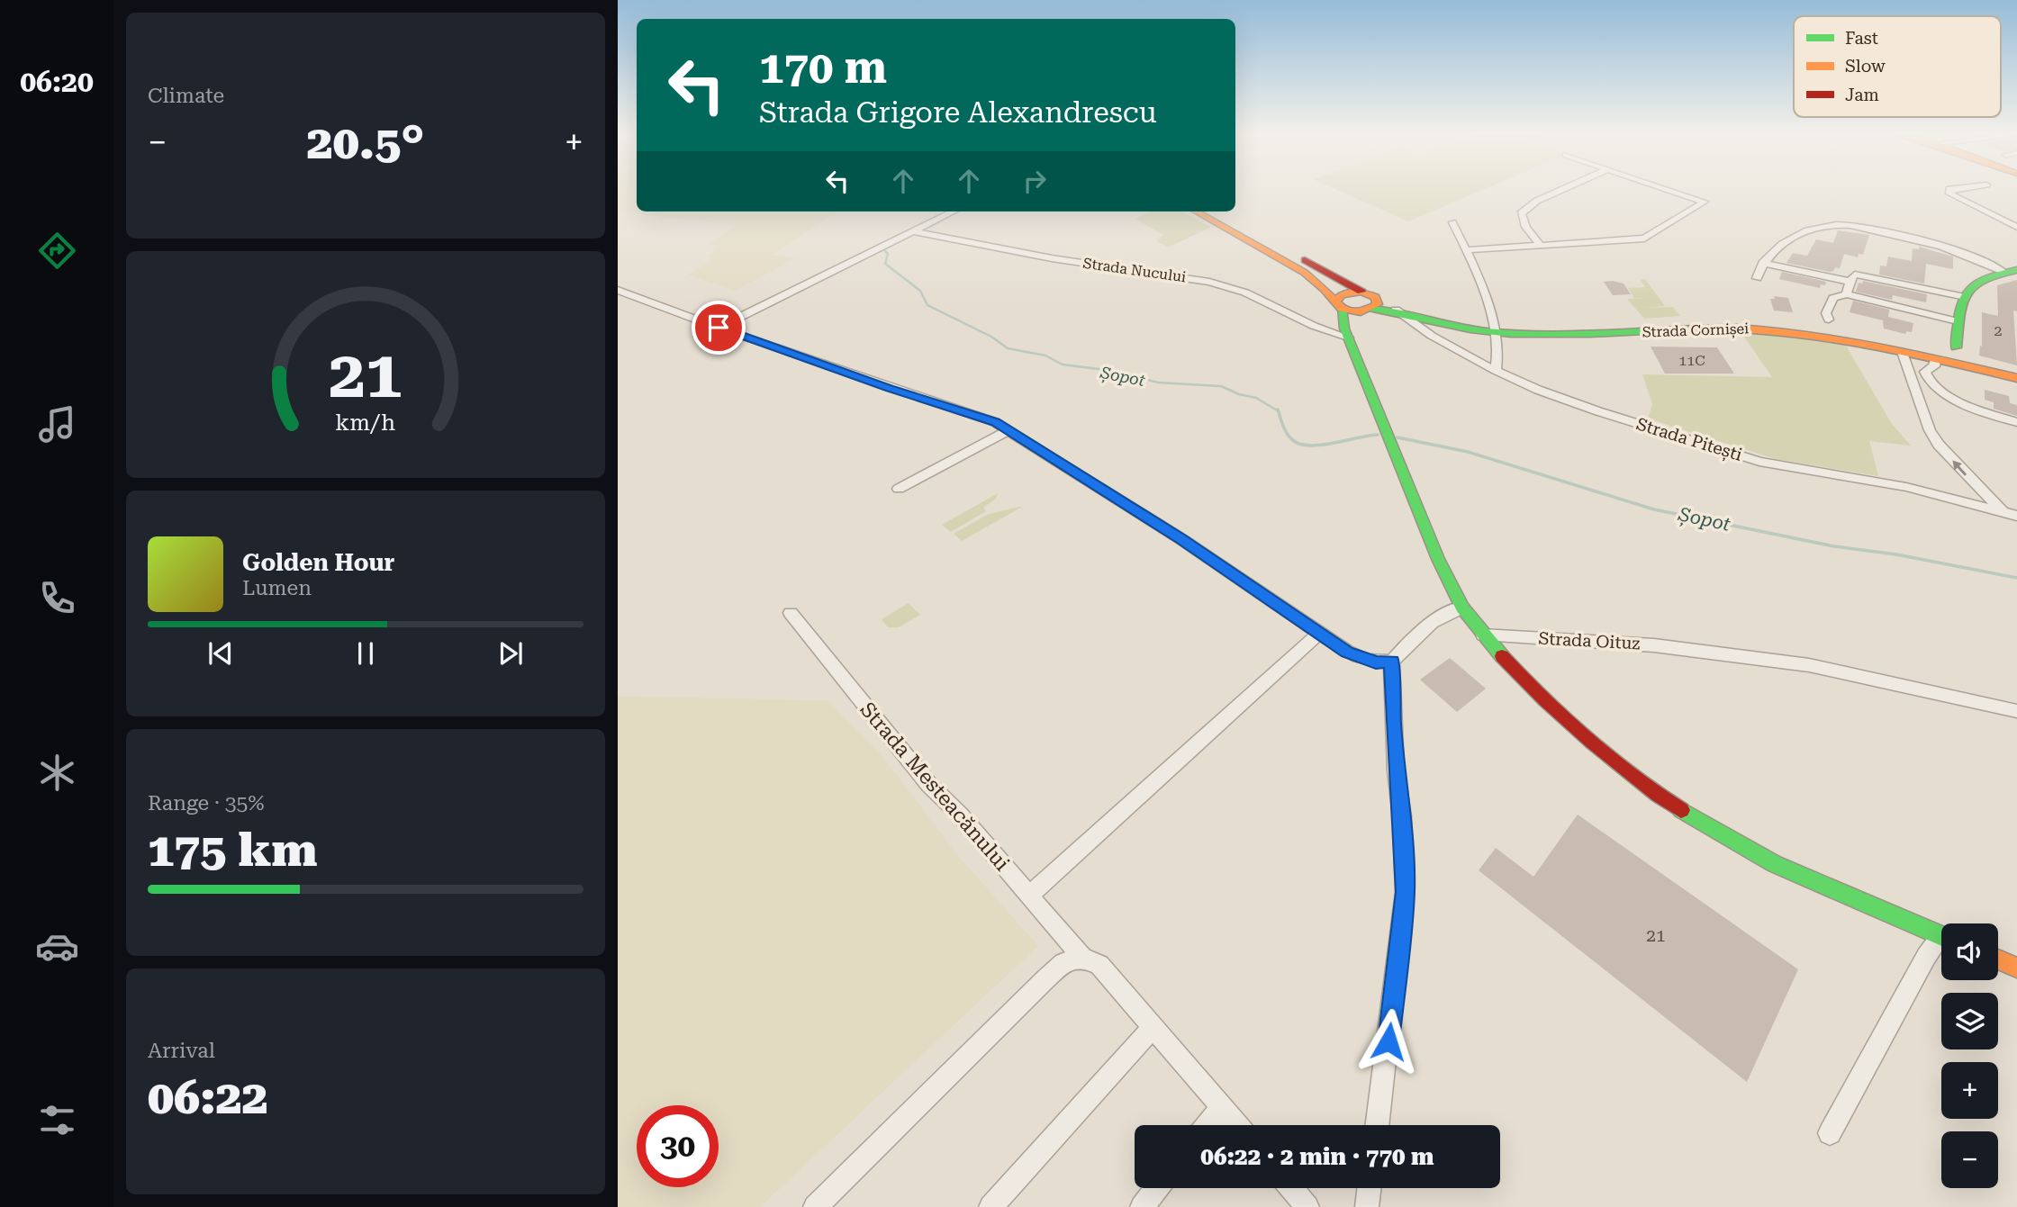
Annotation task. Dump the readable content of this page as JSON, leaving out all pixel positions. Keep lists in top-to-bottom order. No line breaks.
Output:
{"streets":{"main road":["Strada Cornișei"],"street":["Strada Nucului","Strada Pitești","Strada Oituz","Strada Mesteacănului"]},"crossings":[["Strada Cornișei","Strada Pitești"]],"water":["Șopot"],"house_numbers":["2","11C","21"],"legend":["Fast","Slow","Jam"],"page":{"tabs":"06:20","tile":["Climate",["Range · 35%","175 km"],["Arrival","06:22"]],"turn":["170 m","Strada Grigore Alexandrescu"],"heat":["−","20.5°","+"],"song":["Golden Hour","Lumen"],"map_buttons":["+","−"],"limit":"30","trip":"06:22 · 2 min · 770 m","gauge":["21","km/h"]}}
